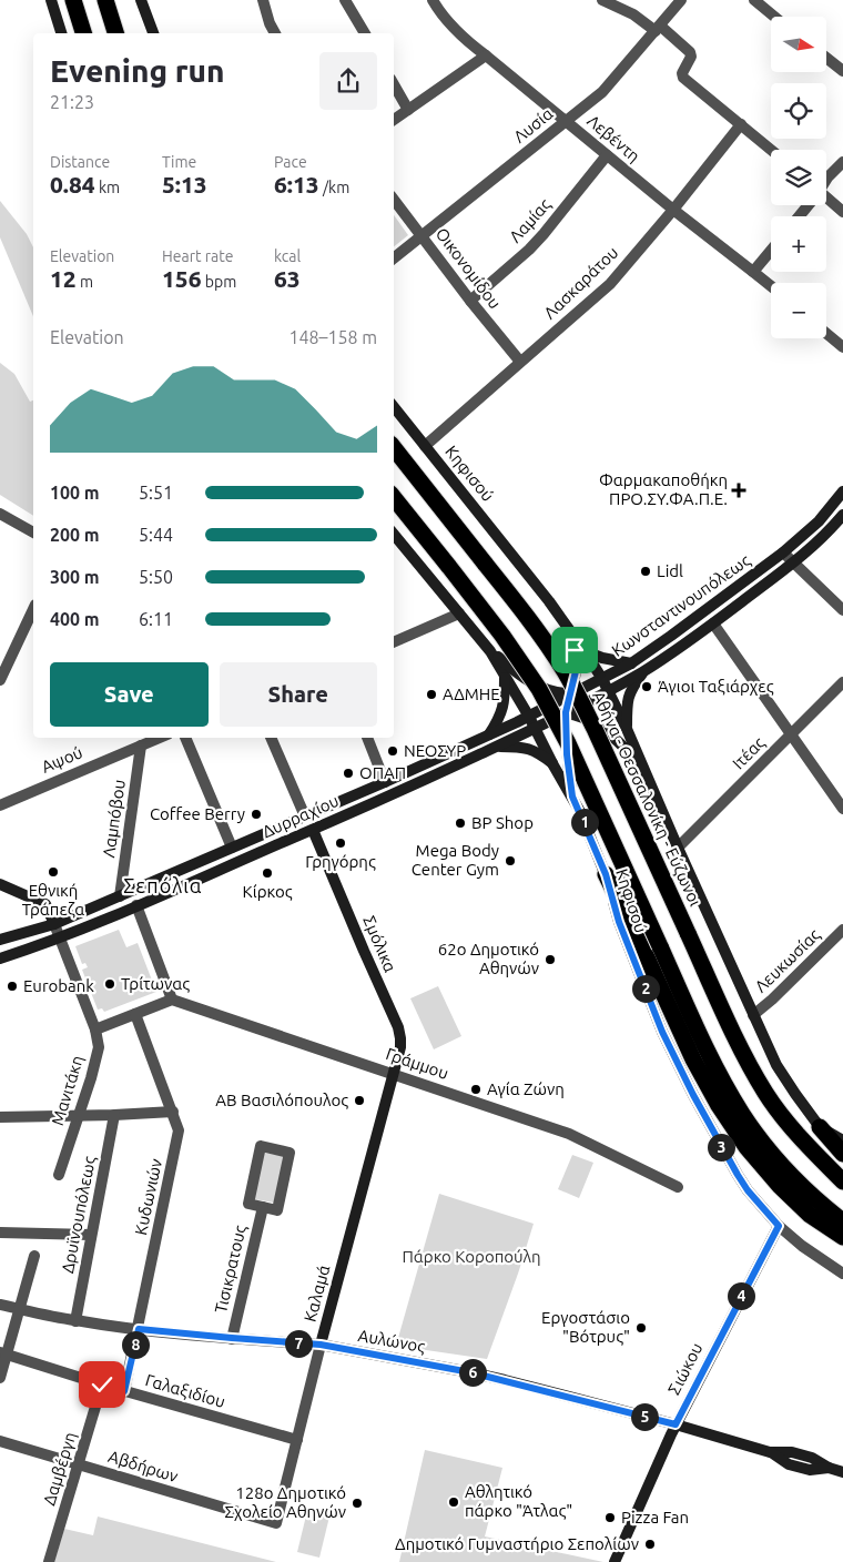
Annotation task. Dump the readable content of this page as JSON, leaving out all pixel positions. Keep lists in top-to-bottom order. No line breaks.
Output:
{"streets":{"highway":["Αθήνα - Θεσσαλονίκη - Εύζωνοι"],"main road":["Κηφισού","Κωνσταντινουπόλεως","Δυρραχίου","Σμόλικα","Καλαμά","Αυλώνος","Σιώκου"],"street":["Λυσία","Λεβέντη","Λαμίας","Οικονομίδου","Λασκαράτου","Ιτέας","Αψού","Λαμπόβου","Λευκωσίας","Γράμμου","Μανιτάκη","Κυδωνιών","Δρυϊνουπόλεως","Τισικρατους","Γαλαξιδίου","Αβδήρων","Δαμβέργη"]},"crossings":[["Λυσία","Λεβέντη"],["Λυσία","Οικονομίδου"],["Λεβέντη","Λαμίας"],["Λεβέντη","Λασκαράτου"],["Λαμίας","Οικονομίδου"],["Οικονομίδου","Λασκαράτου"],["Λασκαράτου","Κηφισού"],["Κηφισού","Κωνσταντινουπόλεως"],["Κηφισού","Ιτέας"],["Κηφισού","Δυρραχίου"],["Κηφισού","Λευκωσίας"],["Κηφισού","Σιώκου"],["Κωνσταντινουπόλεως","Δυρραχίου"],["Αψού","Λαμπόβου"],["Δυρραχίου","Λαμπόβου"],["Δυρραχίου","Σμόλικα"],["Δυρραχίου","Μανιτάκη"],["Σμόλικα","Γράμμου"],["Σμόλικα","Καλαμά"],["Γράμμου","Καλαμά"],["Κυδωνιών","Αυλώνος"],["Κυδωνιών","Γαλαξιδίου"],["Δρυϊνουπόλεως","Αυλώνος"],["Τισικρατους","Αυλώνος"],["Καλαμά","Αυλώνος"],["Καλαμά","Γαλαξιδίου"],["Καλαμά","Αβδήρων"],["Αυλώνος","Σιώκου"],["Γαλαξιδίου","Δαμβέργη"],["Αβδήρων","Δαμβέργη"]],"districts":["Σεπόλια"],"parks":["Πάρκο Κοροπούλη"],"places":{"health":["Φαρμακαποθήκη ΠΡΟ.ΣΥ.ΦΑ.Π.Ε."],"other":["Lidl","Άγιοι Ταξιάρχες","ΑΔΜΗΕ","ΝΕΟΣΥΡ","ΟΠΑΠ","Coffee Berry","BP Shop","Γρηγόρης","Mega Body Center Gym","Εθνική Τράπεζα","Κίρκος","62ο Δημοτικό Αθηνών","Τρίτωνας","Eurobank","Αγία Ζώνη","ΑΒ Βασιλόπουλος","Εργοστάσιο \"Βότρυς\"","Αθλητικό πάρκο \"Άτλας\"","128ο Δημοτικό Σχολείο Αθηνών","Pizza Fan","Δημοτικό Γυμναστήριο Σεπολίων"]},"north":"right","page":{"map_buttons":["+","−"],"heading":["Evening run","21:23"],"stats":[["Distance","0.84 km"],["Time","5:13"],["Pace","6:13 /km"],["Elevation","12 m"],["Heart rate","156 bpm"],["kcal","63"]],"chart":["Elevation","148–158 m"],"list":[{"name":"100 m","note":"5:51"},{"name":"200 m","note":"5:44"},{"name":"300 m","note":"5:50"},{"name":"400 m","note":"6:11"}],"buttons":["Save","Share"],"pins":["1","2","3","4","7","8","6","5"]}}
